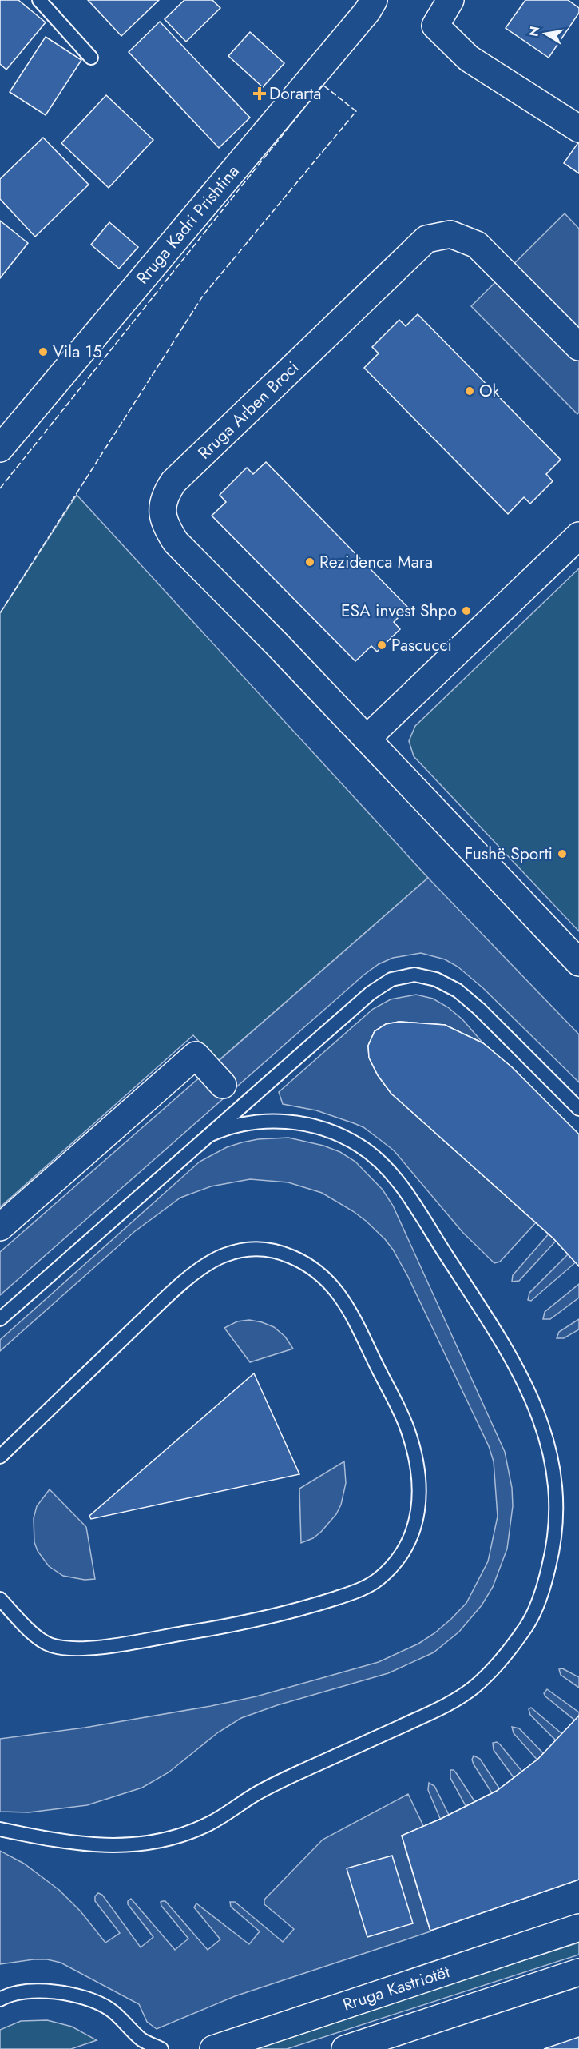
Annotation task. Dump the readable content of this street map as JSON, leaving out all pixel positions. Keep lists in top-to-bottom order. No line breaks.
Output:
{"streets":{"street":["Rruga Kadri Prishtina","Rruga Arben Broci","Rruga Kastriotët"]},"places":{"health":["Dorarta"],"other":["Vila 15","Ok","Rezidenca Mara","ESA invest Shpo","Pascucci","Fushë Sporti"]},"north":"left"}
